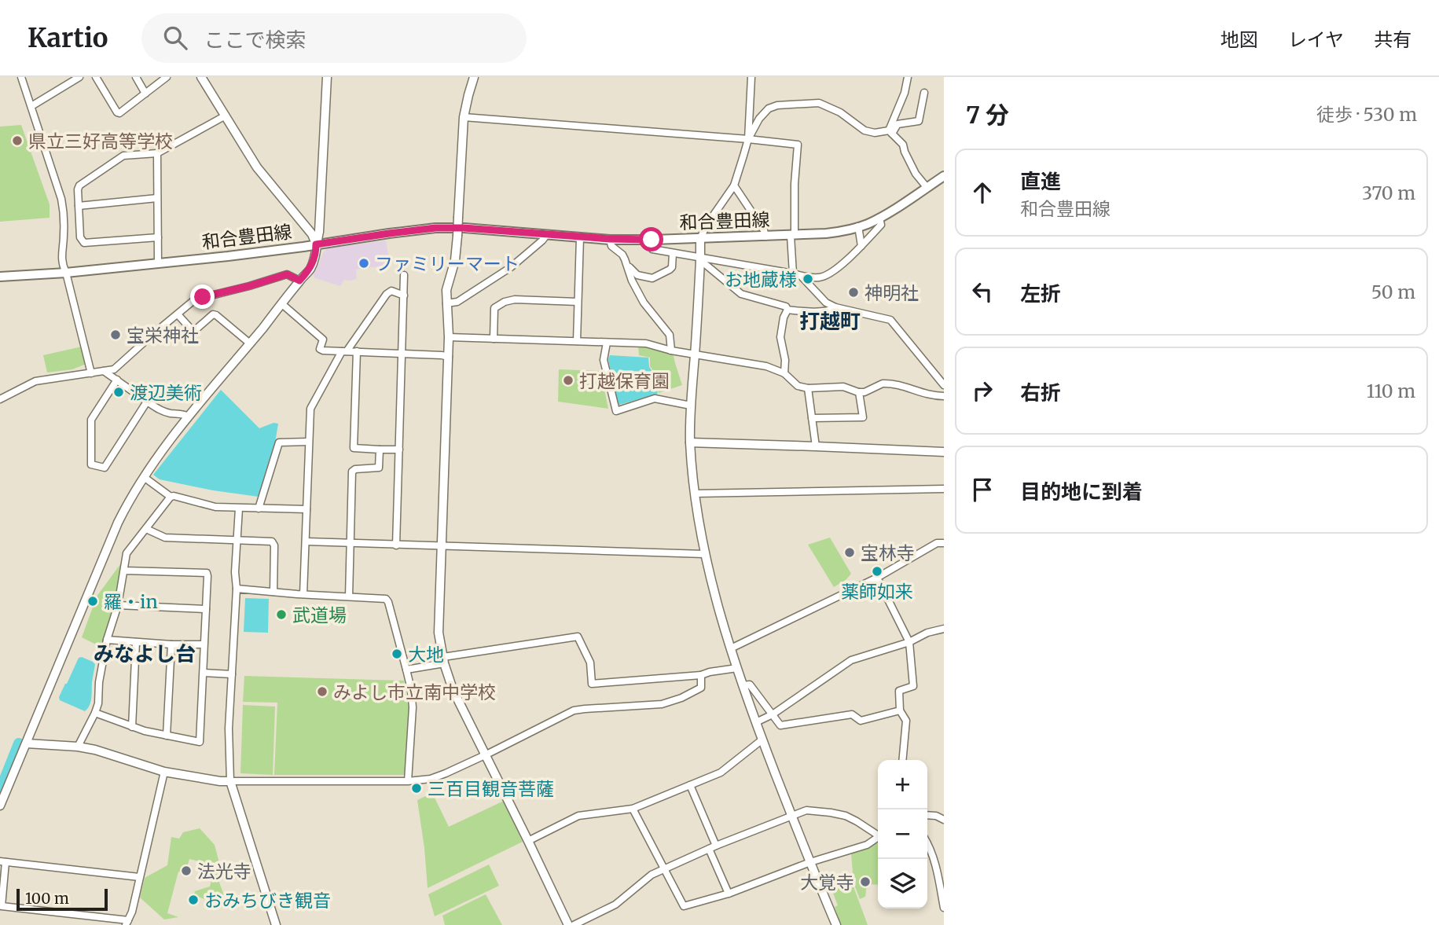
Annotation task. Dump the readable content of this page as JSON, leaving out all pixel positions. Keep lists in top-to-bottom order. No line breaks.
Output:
{"streets":{"main road":["和合豊田線"]},"districts":["打越町","みなよし台"],"places":["県立三好高等学校","ファミリーマート","お地蔵様","神明社","宝栄神社","打越保育園","渡辺美術","宝林寺","薬師如来","羅・in","武道場","大地","みよし市立南中学校","三百目観音菩薩","法光寺","大覚寺","おみちびき観音"],"scale_bar":"100 m","page":{"header":"Kartio","search":"ここで検索","nav":["地図","レイヤ","共有"],"heading":["7 分","徒歩 · 530 m"],"list":[["直進","和合豊田線","370 m"],["左折","50 m"],["右折","110 m"],"目的地に到着"],"map_buttons":["+","−"],"scale":"100 m"}}
